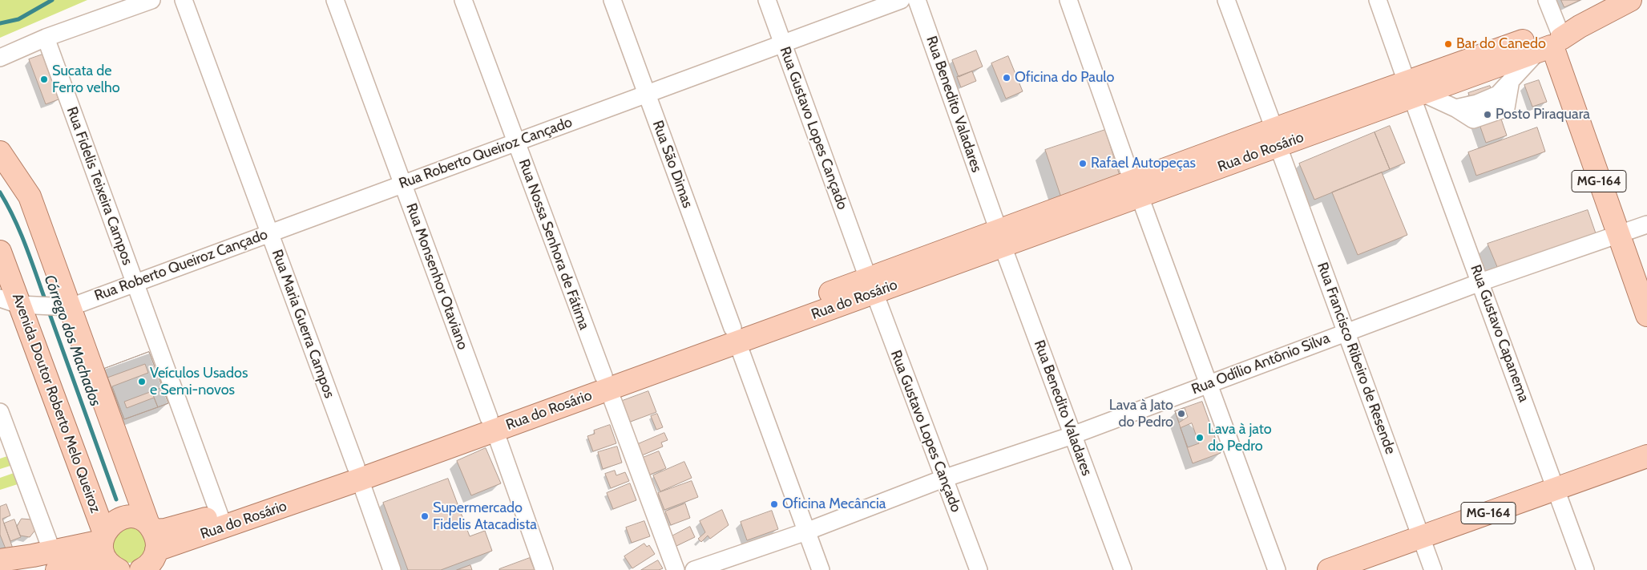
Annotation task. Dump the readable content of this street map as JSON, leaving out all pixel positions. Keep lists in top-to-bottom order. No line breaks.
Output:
{"streets":{"main road":["Rua do Rosário","MG-164","Avenida Doutor Roberto Melo Queiroz"],"street":["Rua Benedito Valadares","Rua Gustavo Lopes Cançado","Rua Roberto Queiroz Cançado","Rua São Dimas","Rua Fidelis Teixeira Campos","Rua Nossa Senhora de Fátima","Rua Monsenhor Otaviano","Rua Maria Guerra Campos","Rua Gustavo Capanema","Rua Francisco Ribeiro de Resende","Rua Odílio Antônio Silva"]},"crossings":[["Rua Benedito Valadares","Rua do Rosário"],["Rua Benedito Valadares","Rua Odílio Antônio Silva"],["Rua Gustavo Lopes Cançado","Rua do Rosário"],["Rua Gustavo Lopes Cançado","Rua Roberto Queiroz Cançado"],["Rua Gustavo Lopes Cançado","Rua Odílio Antônio Silva"],["Rua do Rosário","Rua São Dimas"],["Rua do Rosário","MG-164"],["Rua do Rosário","Rua Fidelis Teixeira Campos"],["Rua do Rosário","Rua Nossa Senhora de Fátima"],["Rua do Rosário","Rua Monsenhor Otaviano"],["Rua do Rosário","Rua Maria Guerra Campos"],["Rua do Rosário","Rua Gustavo Capanema"],["Rua do Rosário","Rua Francisco Ribeiro de Resende"],["Rua do Rosário","Avenida Doutor Roberto Melo Queiroz"],["Rua Roberto Queiroz Cançado","Rua São Dimas"],["Rua Roberto Queiroz Cançado","Rua Fidelis Teixeira Campos"],["Rua Roberto Queiroz Cançado","Rua Nossa Senhora de Fátima"],["Rua Roberto Queiroz Cançado","Rua Monsenhor Otaviano"],["Rua Roberto Queiroz Cançado","Rua Maria Guerra Campos"],["Rua Roberto Queiroz Cançado","Avenida Doutor Roberto Melo Queiroz"],["Rua São Dimas","Rua Odílio Antônio Silva"],["MG-164","Rua Gustavo Capanema"],["MG-164","Rua Francisco Ribeiro de Resende"],["MG-164","Rua Odílio Antônio Silva"],["Rua Gustavo Capanema","Rua Odílio Antônio Silva"],["Rua Francisco Ribeiro de Resende","Rua Odílio Antônio Silva"]],"water":["Córrego dos Machados"],"places":["Bar do Canedo","Oficina do Paulo","Sucata de Ferro velho","Posto Piraquara","Rafael Autopeças","Veículos Usados e Semi-novos","Lava à Jato do Pedro","Lava à jato do Pedro","Oficina Mecância","Supermercado Fidelis Atacadista"]}
